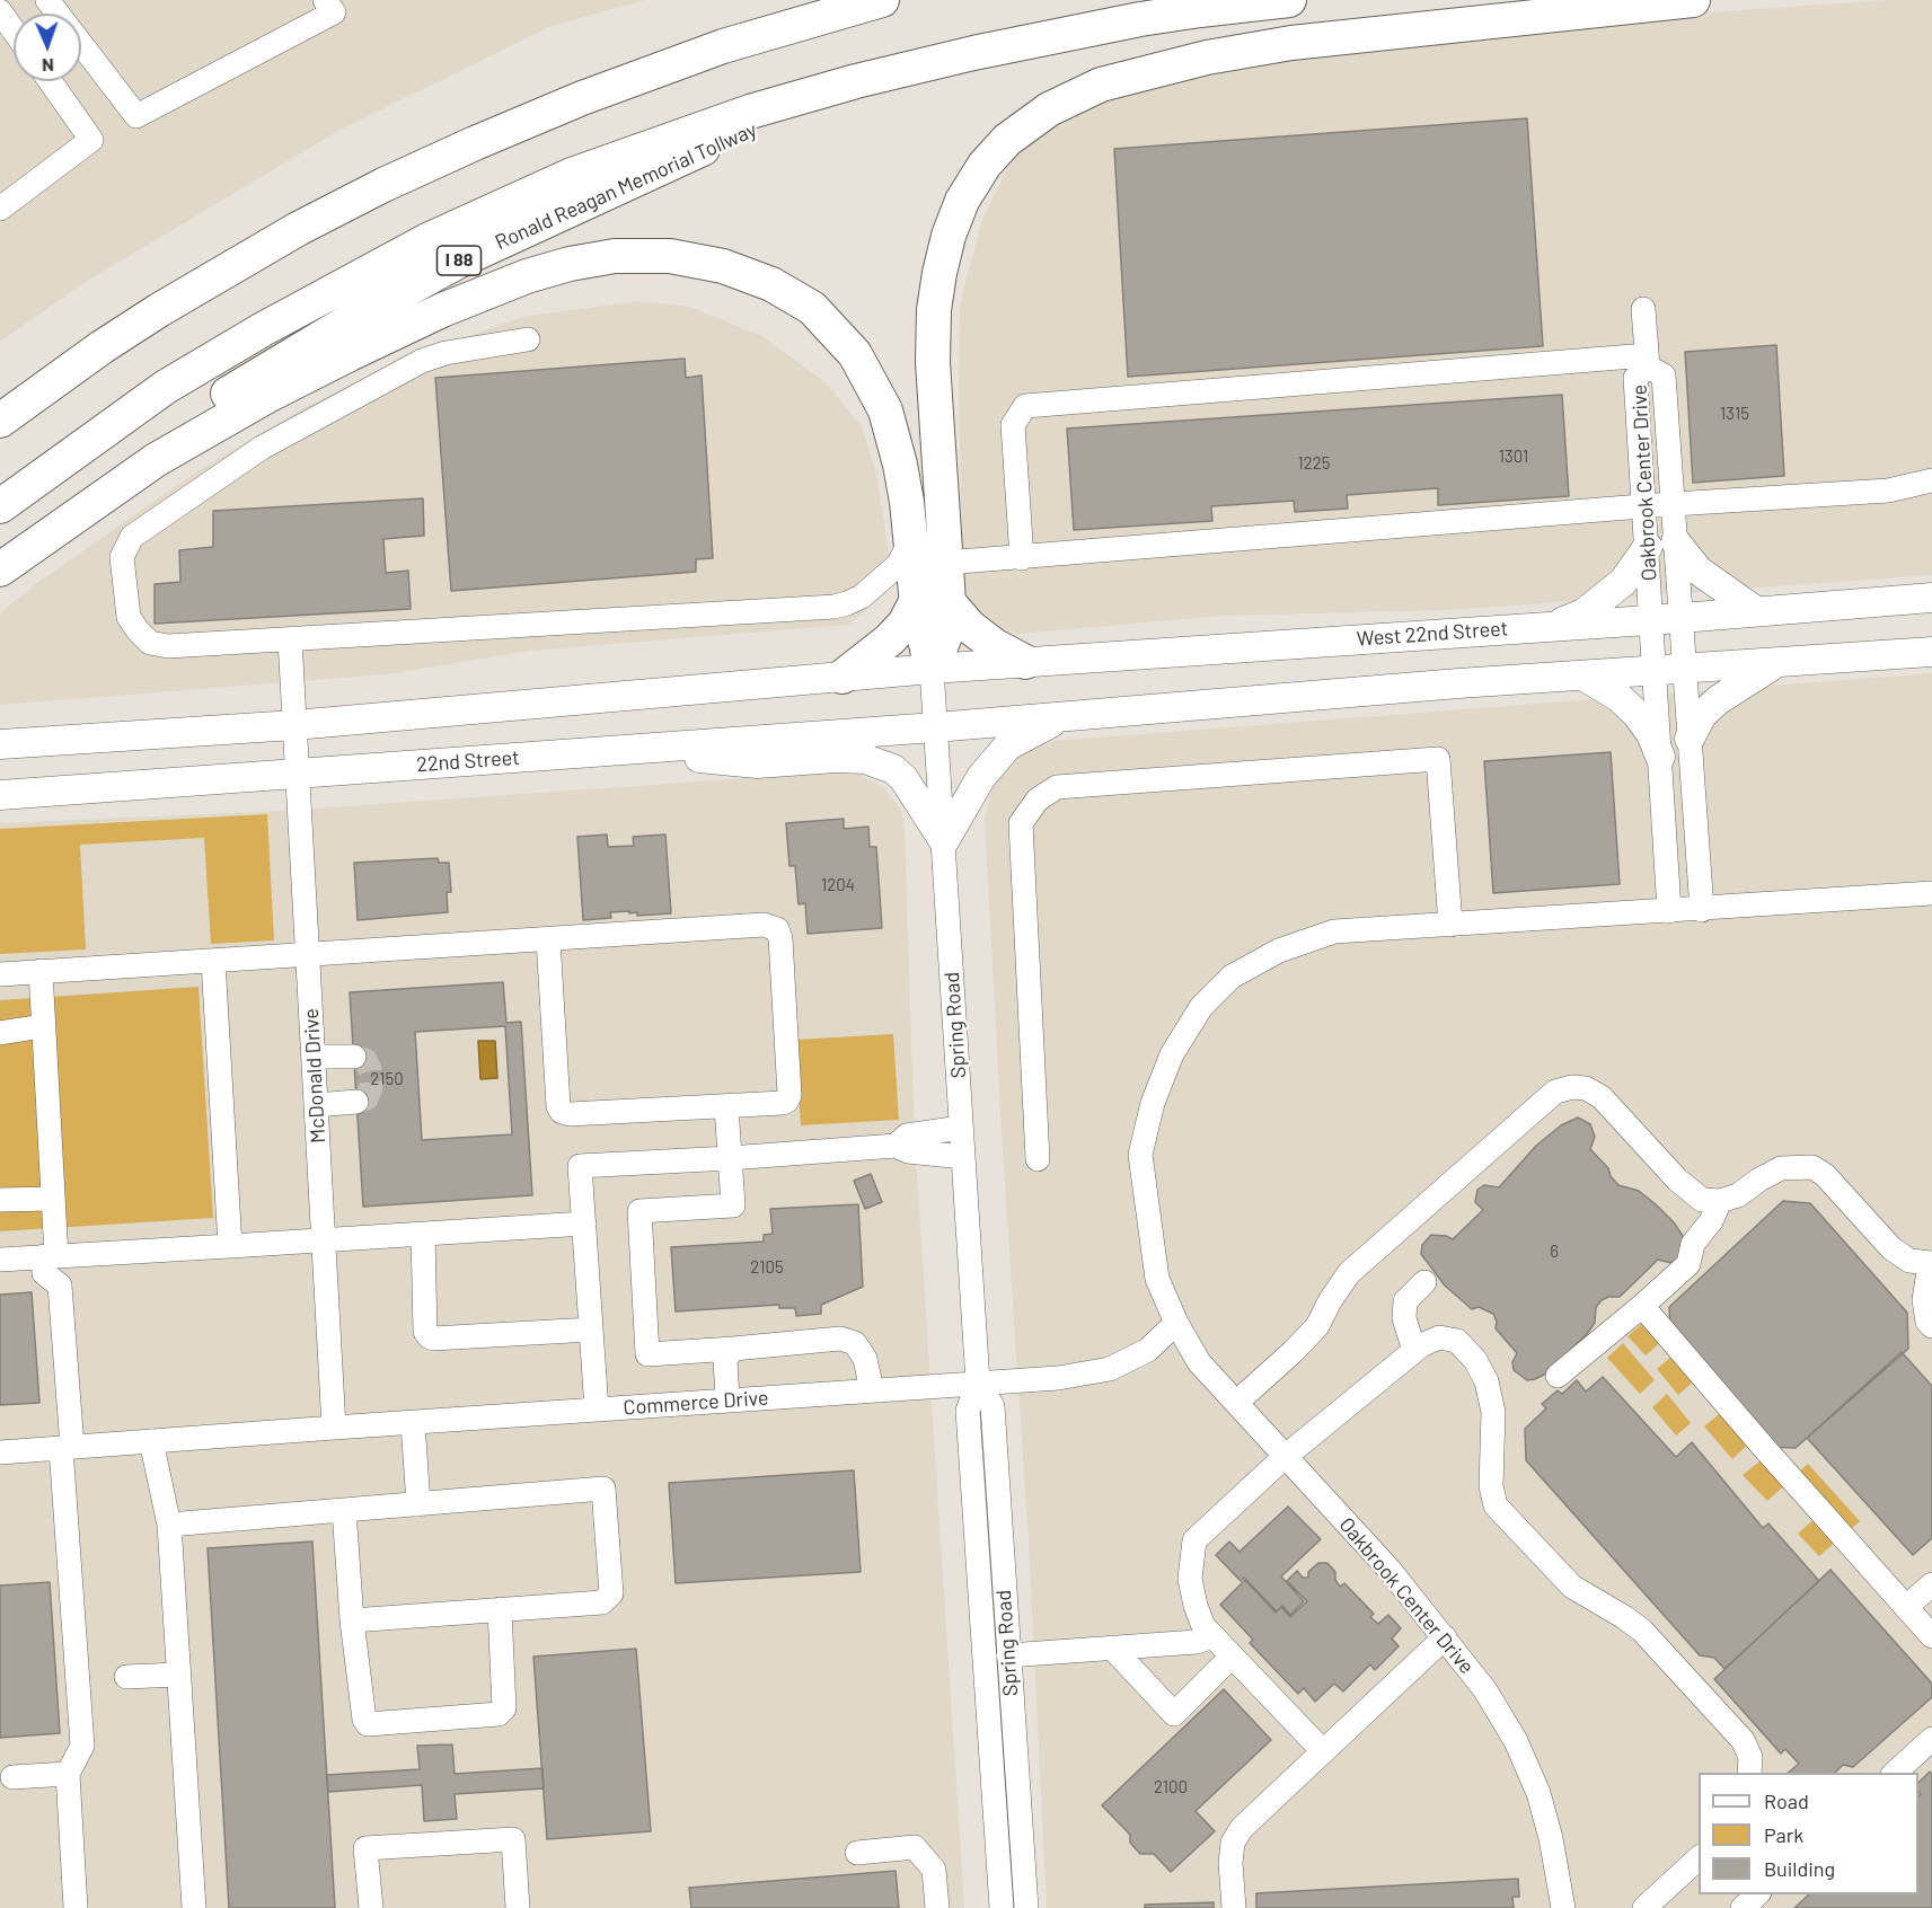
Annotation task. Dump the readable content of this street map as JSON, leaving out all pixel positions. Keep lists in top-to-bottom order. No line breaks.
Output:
{"streets":{"highway":["Ronald Reagan Memorial Tollway","I 88"],"main road":["West 22nd Street","22nd Street"],"street":["Oakbrook Center Drive","Spring Road","McDonald Drive","Commerce Drive"]},"crossings":[["Oakbrook Center Drive","West 22nd Street"],["West 22nd Street","Spring Road"],["22nd Street","Spring Road"],["22nd Street","McDonald Drive"],["Spring Road","Commerce Drive"],["McDonald Drive","Commerce Drive"]],"house_numbers":["1315","1301","1225","1204","2150","6","2105","2100"],"legend":["Road","Park","Building"],"north":"bottom"}
